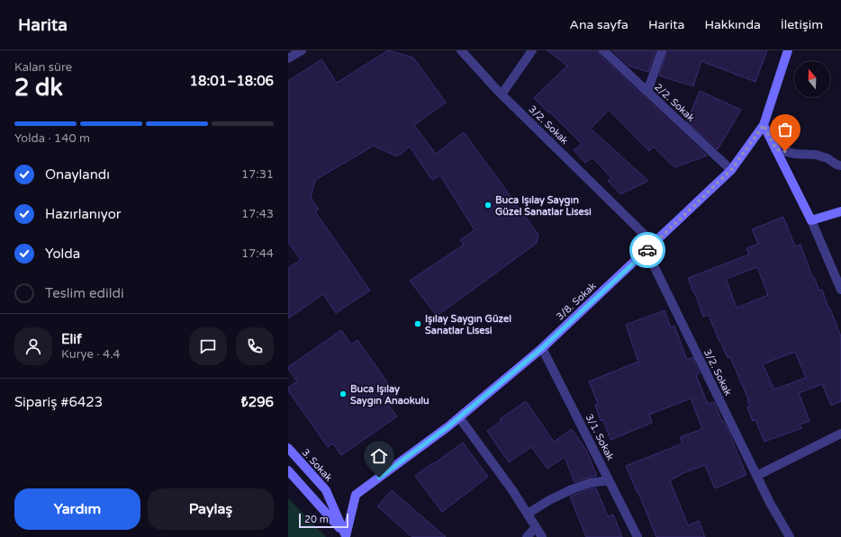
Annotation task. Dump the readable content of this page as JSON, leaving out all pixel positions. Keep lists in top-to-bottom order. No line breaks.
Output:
{"streets":{"main road":["3/8. Sokak","3. Sokak"],"street":["2/2. Sokak","3/2. Sokak","3/1. Sokak"]},"crossings":[["2/2. Sokak","3/8. Sokak"],["3/2. Sokak","3/8. Sokak"],["3/8. Sokak","3/1. Sokak"],["3/8. Sokak","3. Sokak"]],"places":["Buca Işılay Saygın Güzel Sanatlar Lisesi","Işılay Saygın Güzel Sanatlar Lisesi","Buca Işılay Saygın Anaokulu"],"scale_bar":"20 m","north":"top","page":{"header":"Harita","nav":["Ana sayfa","Harita","Hakkında","İletişim"],"heading":["2 dk","Kalan süre","18:01–18:06"],"panel":["Elif","Kurye · 4.4","Sipariş #6423","₺296"],"bar":"Yolda · 140 m","list":[["Onaylandı","17:31"],["Hazırlanıyor","17:43"],["Yolda","17:44"],"Teslim edildi"],"buttons":["Yardım","Paylaş"],"scale":"20 m"}}
